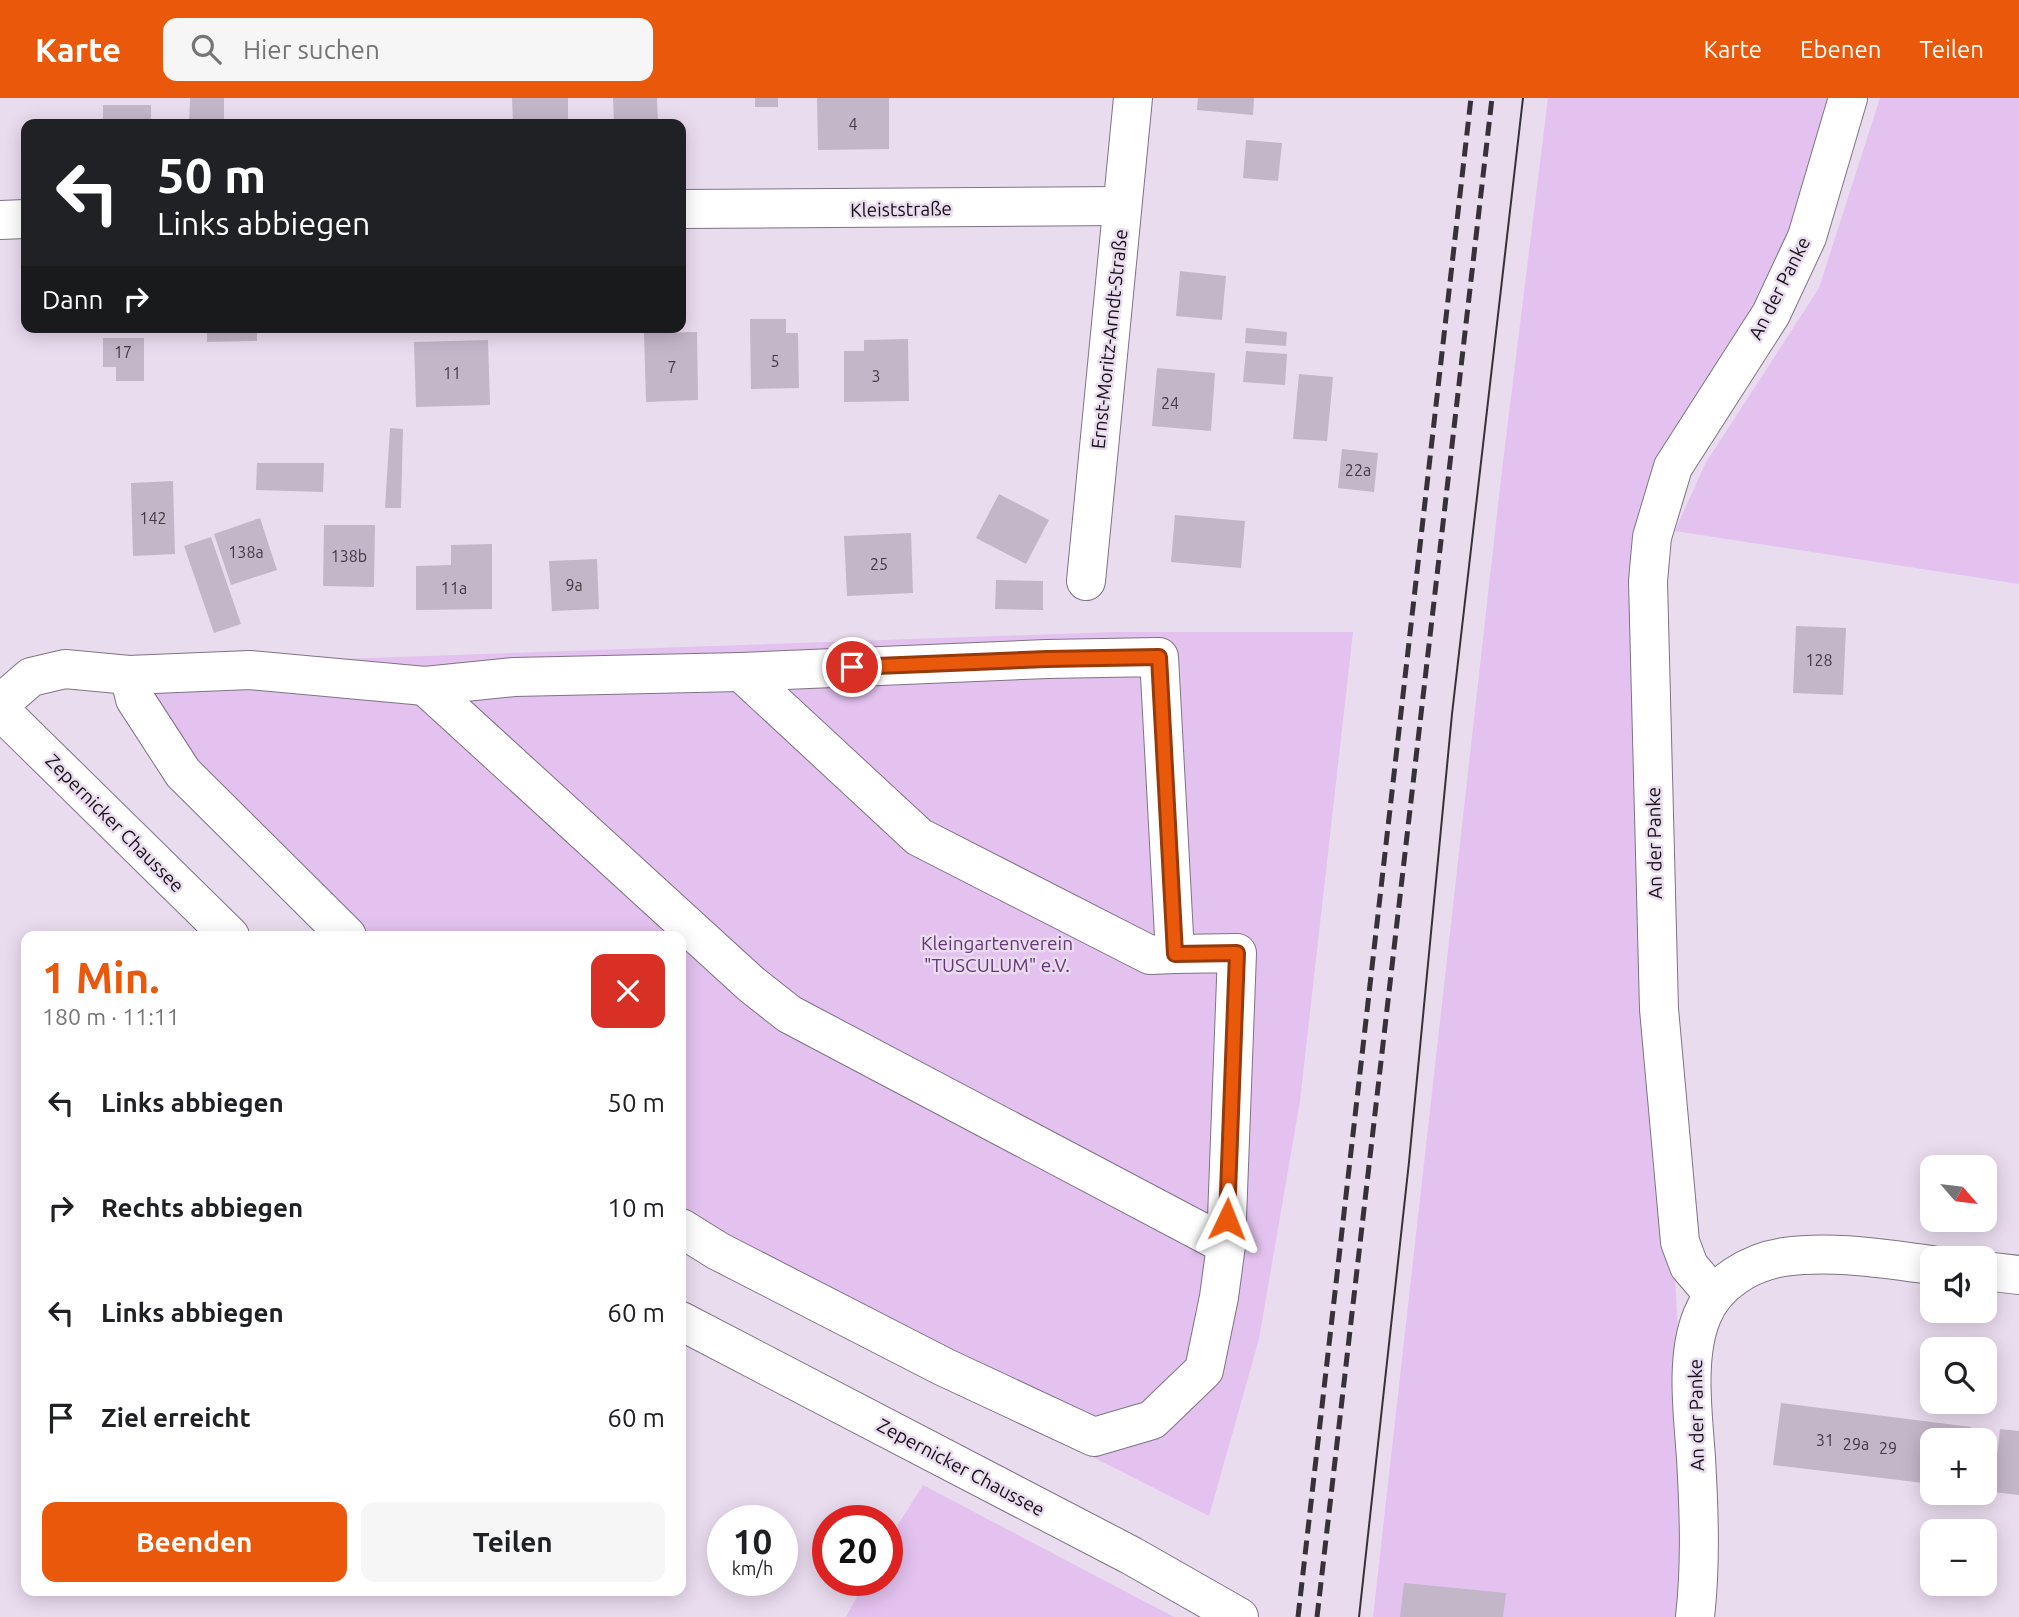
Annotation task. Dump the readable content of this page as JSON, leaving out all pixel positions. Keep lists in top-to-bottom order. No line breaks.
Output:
{"streets":{"street":["Kleiststraße","An der Panke","Ernst-Moritz-Arndt-Straße","Zepernicker Chaussee"]},"crossings":[["Kleiststraße","Ernst-Moritz-Arndt-Straße"]],"parks":["Kleingartenverein \"TUSCULUM\" e.V."],"house_numbers":["4","17","5","7","11","3","24","22a","142","138a","138b","25","9a","11a","128","31","29a","29"],"north":"bottom right","page":{"header":"Karte","search":"Hier suchen","nav":["Karte","Ebenen","Teilen"],"turn":["50 m","Links abbiegen"],"then":"Dann","heading":["1 Min.","180 m · 11:11"],"list":[{"name":"Links abbiegen","value":"50 m"},{"name":"Rechts abbiegen","value":"10 m"},{"name":"Links abbiegen","value":"60 m"},{"name":"Ziel erreicht","value":"60 m"}],"map_buttons":["+","−"],"buttons":["Beenden","Teilen"],"speed":"10 km/h","limit":"20"}}
